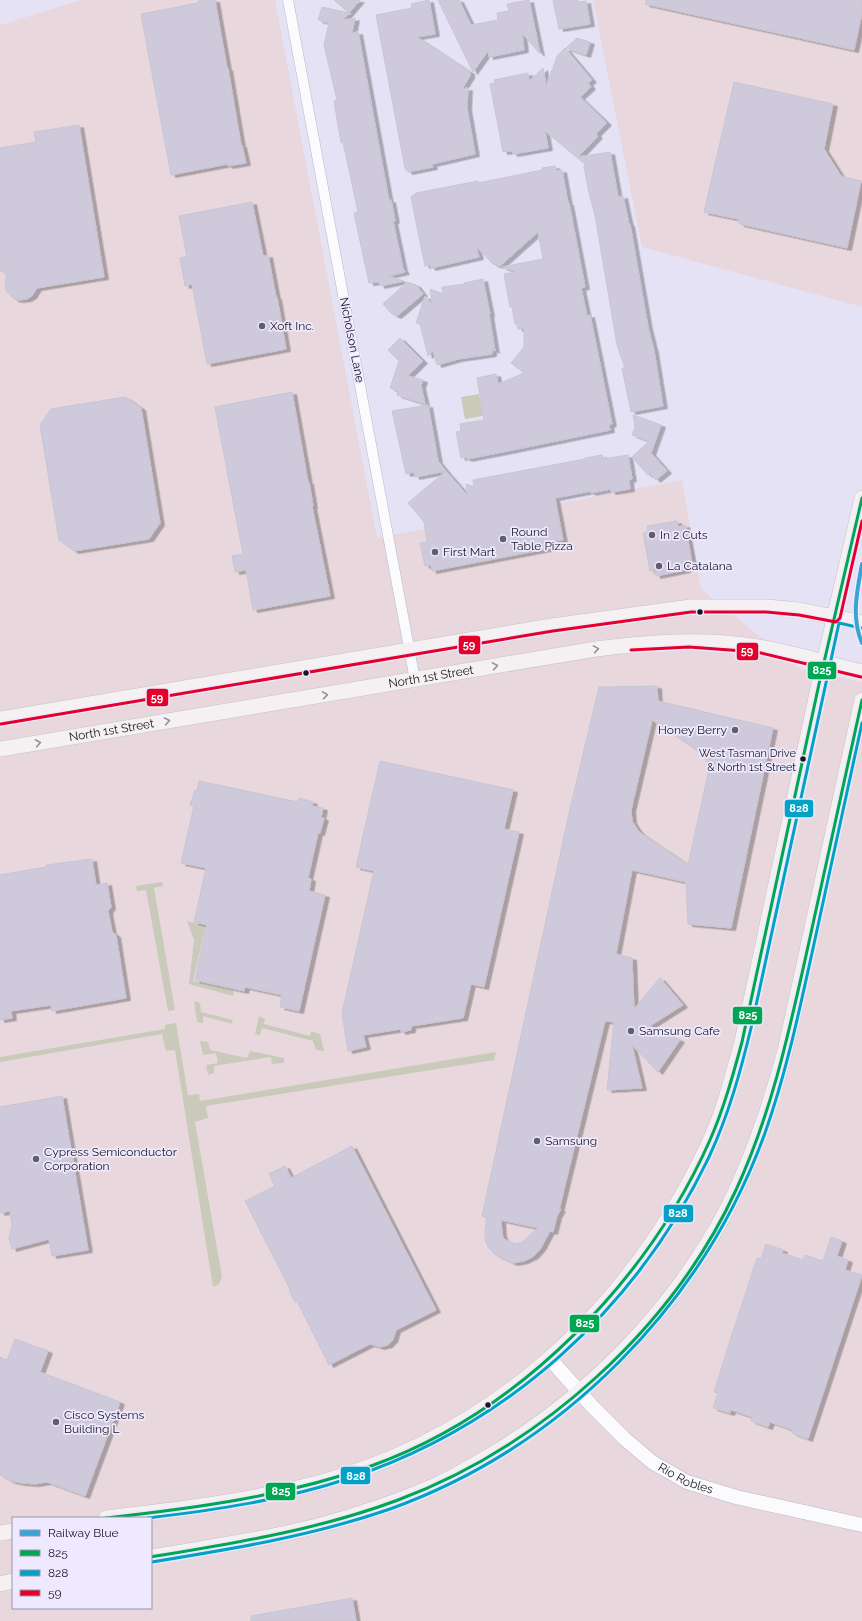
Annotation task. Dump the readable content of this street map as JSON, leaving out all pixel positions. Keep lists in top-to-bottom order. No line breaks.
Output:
{"streets":{"main road":["North 1st Street"],"street":["Nicholson Lane","Rio Robles"]},"crossings":[["Nicholson Lane","North 1st Street"]],"places":["Xoft Inc.","In 2 Cuts","Round Table Pizza","First Mart","La Catalana","Honey Berry","West Tasman Drive & North 1st Street","Samsung Cafe","Samsung","Cypress Semiconductor Corporation","Cisco Systems Building L"],"lines":["transit line 825","transit line 59","rail line Blue","transit line 828"],"legend":["Railway Blue","825","828","59"]}
